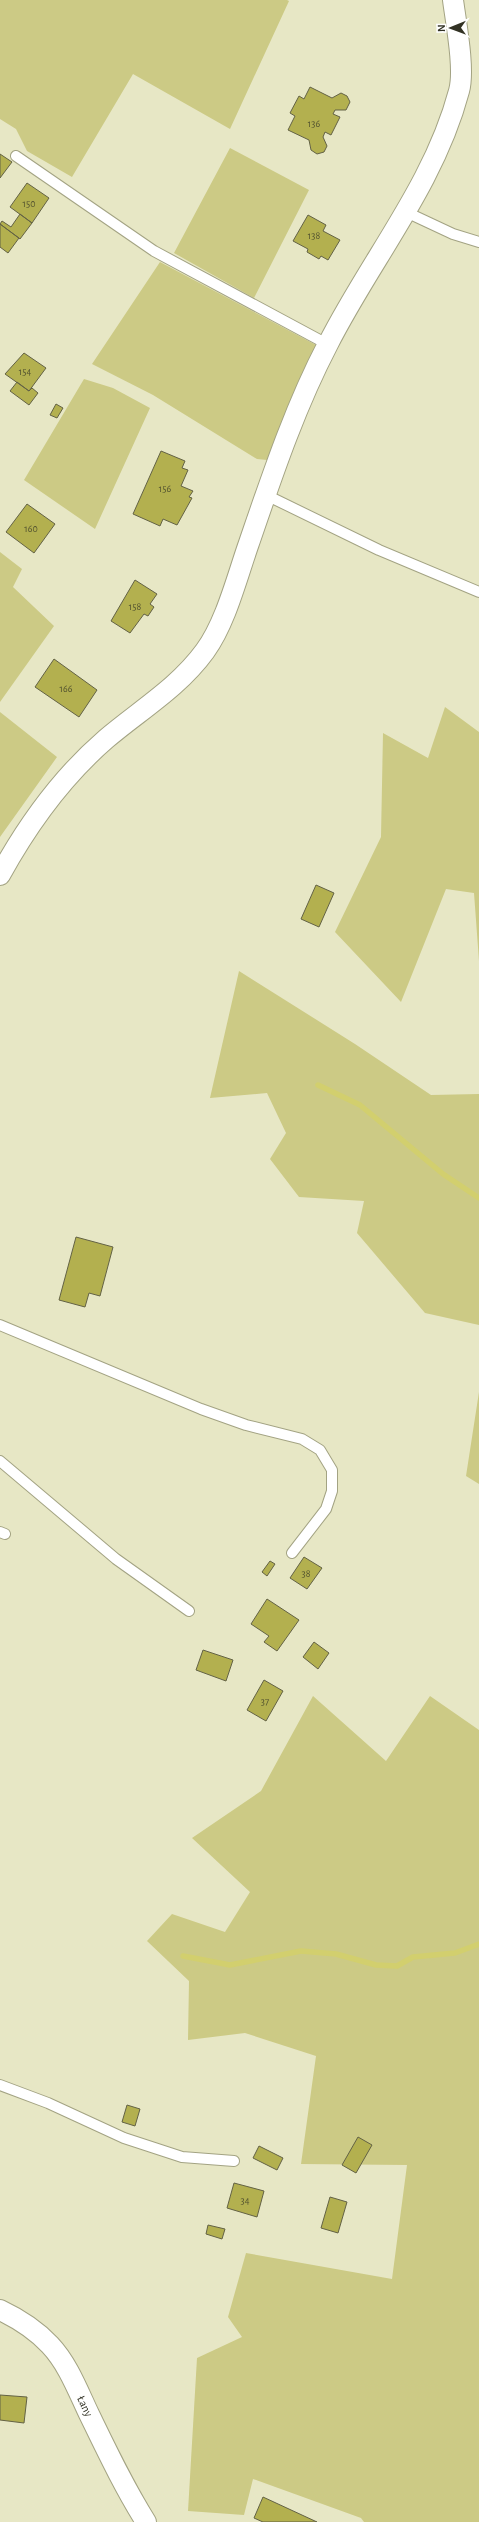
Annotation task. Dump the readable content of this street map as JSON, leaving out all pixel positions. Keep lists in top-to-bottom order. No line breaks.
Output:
{"streets":{"street":["Łany"]},"house_numbers":["136","150","138","154","156","160","158","166","38","37","34"],"north":"left"}
